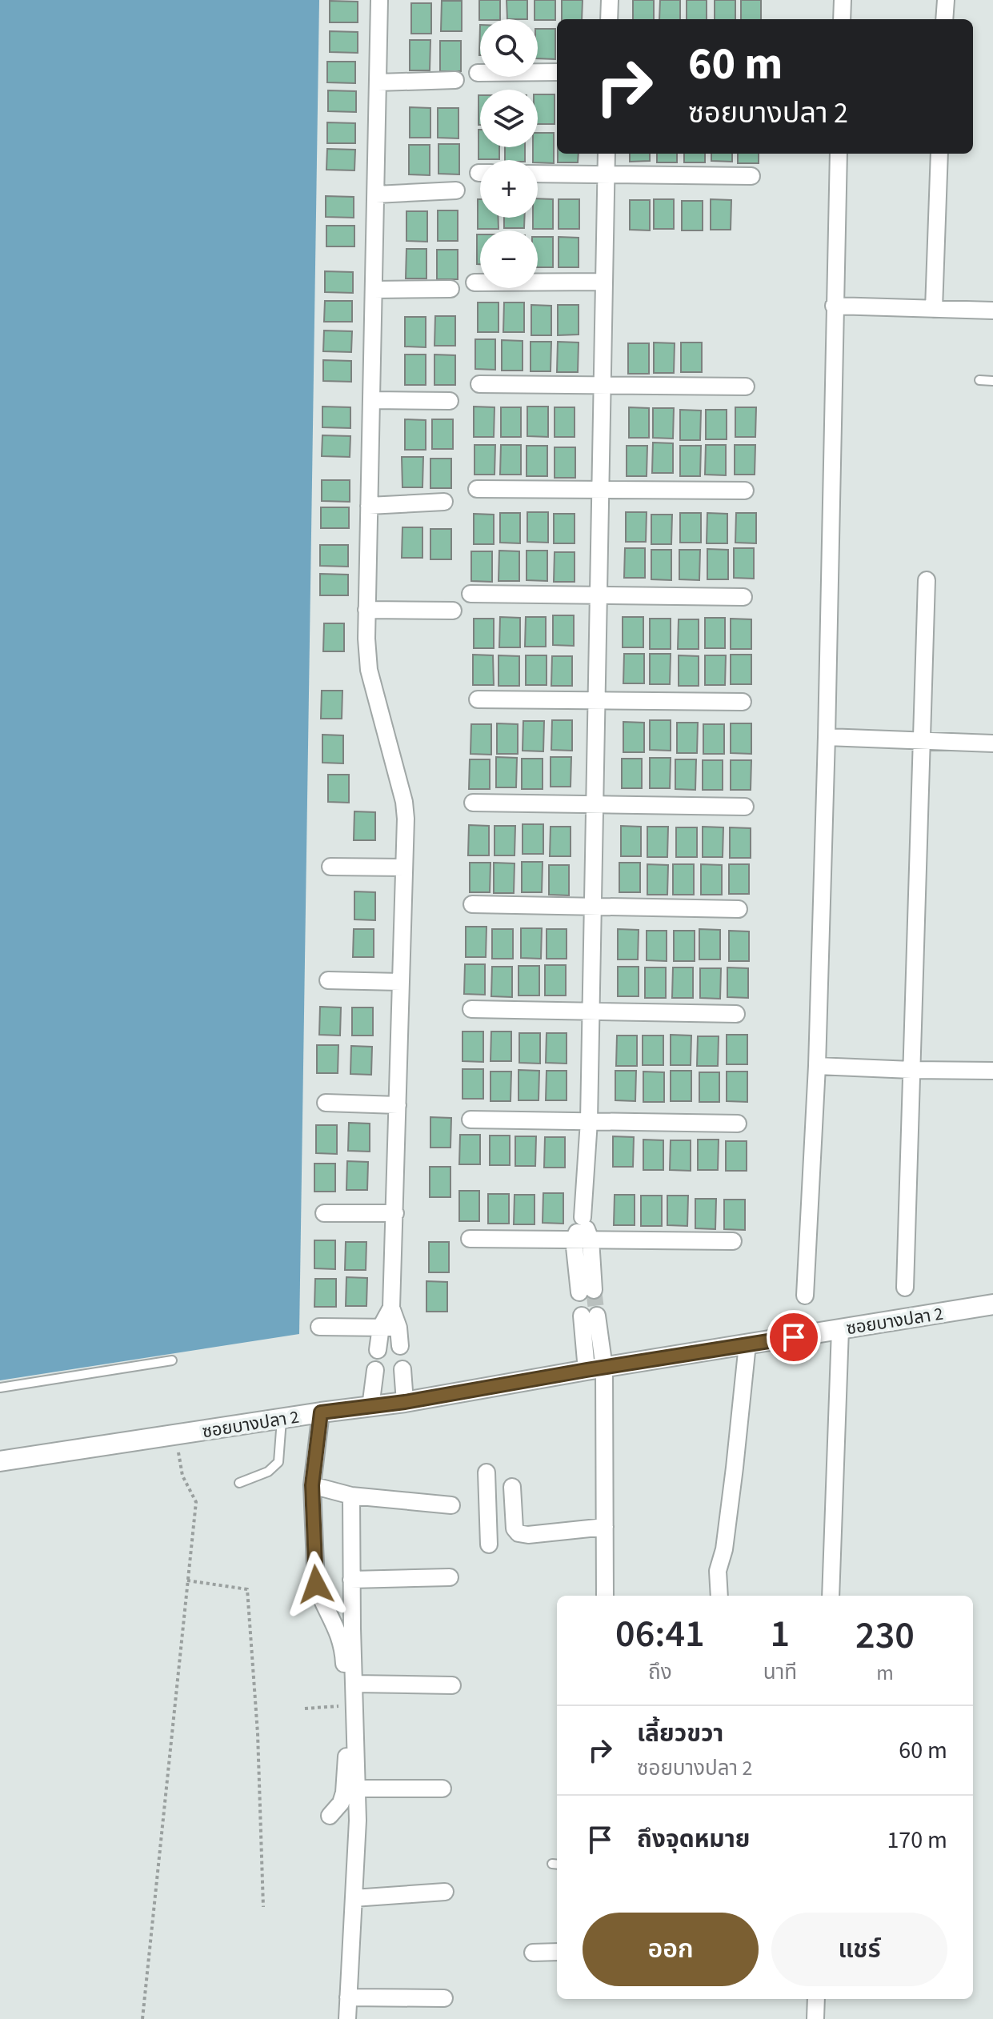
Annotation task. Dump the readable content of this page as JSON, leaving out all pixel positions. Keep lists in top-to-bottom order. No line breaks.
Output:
{"streets":{"street":["ซอยบางปลา 2"]},"page":{"map_buttons":["+","−"],"turn":["60 m","ซอยบางปลา 2"],"eta":["06:41","ถึง","1","นาที","230","m"],"list":[{"name":"เลี้ยวขวา","note":"ซอยบางปลา 2","value":"60 m"},{"name":"ถึงจุดหมาย","value":"170 m"}],"buttons":["ออก","แชร์"]}}
